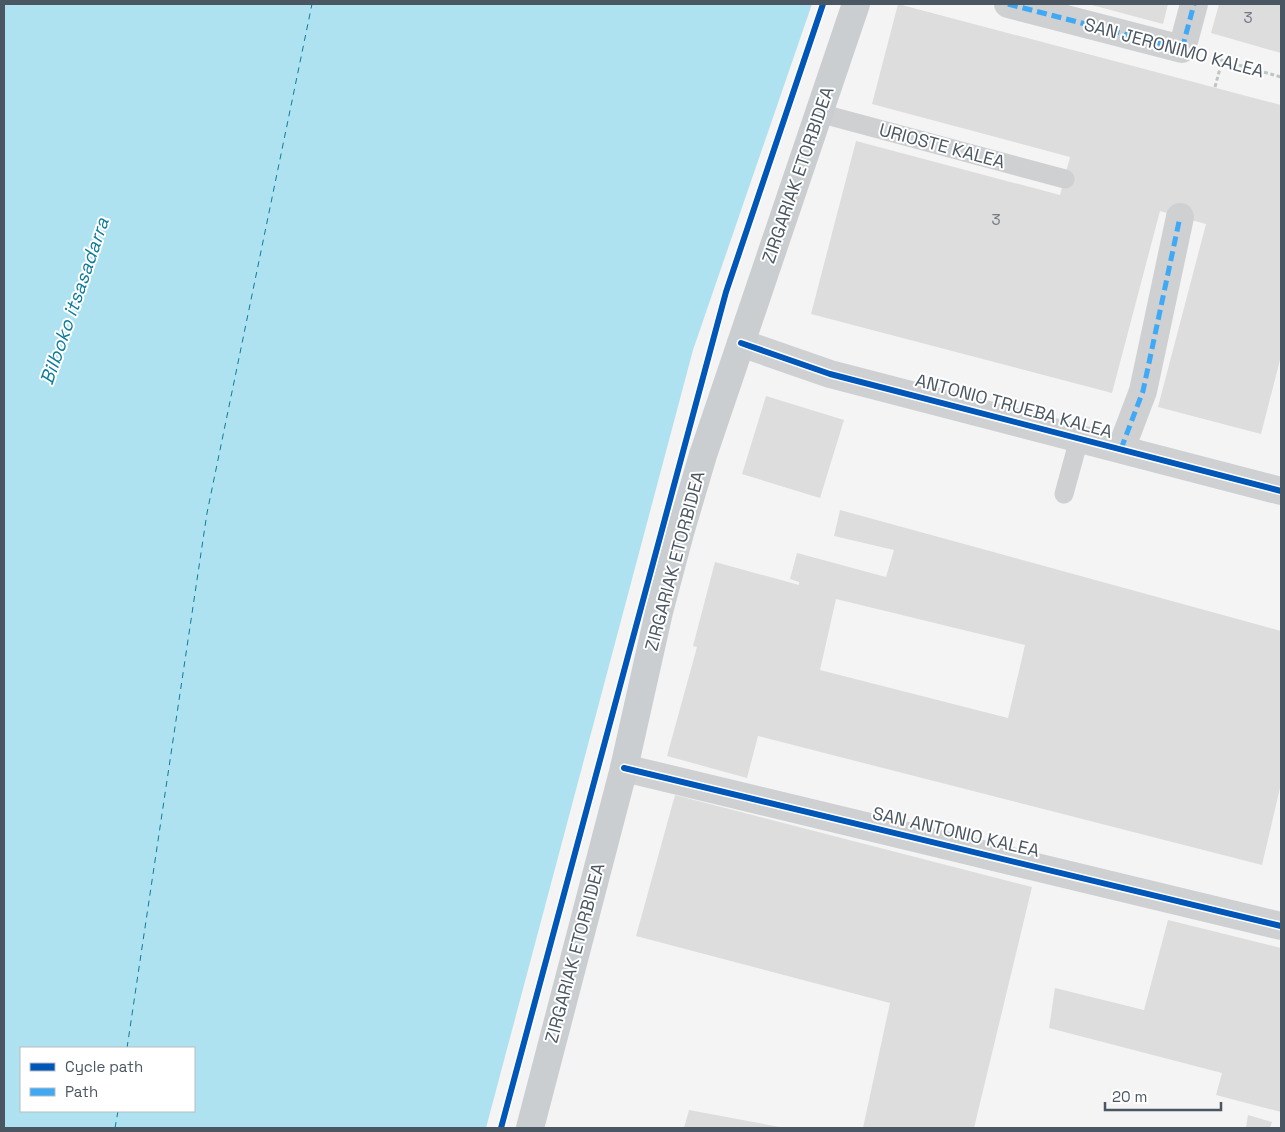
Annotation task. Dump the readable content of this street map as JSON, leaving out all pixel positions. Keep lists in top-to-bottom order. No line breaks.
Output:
{"streets":{"main road":["ZIRGARIAK ETORBIDEA"],"street":["SAN JERONIMO KALEA","ANTONIO TRUEBA KALEA","SAN ANTONIO KALEA"],"lane":["URIOSTE KALEA"]},"crossings":[["URIOSTE KALEA","ZIRGARIAK ETORBIDEA"],["ZIRGARIAK ETORBIDEA","ANTONIO TRUEBA KALEA"],["ZIRGARIAK ETORBIDEA","SAN ANTONIO KALEA"]],"water":["Bilboko itsasadarra"],"house_numbers":["3","3"],"legend":["Cycle path","Path"],"scale_bar":"20 m"}
